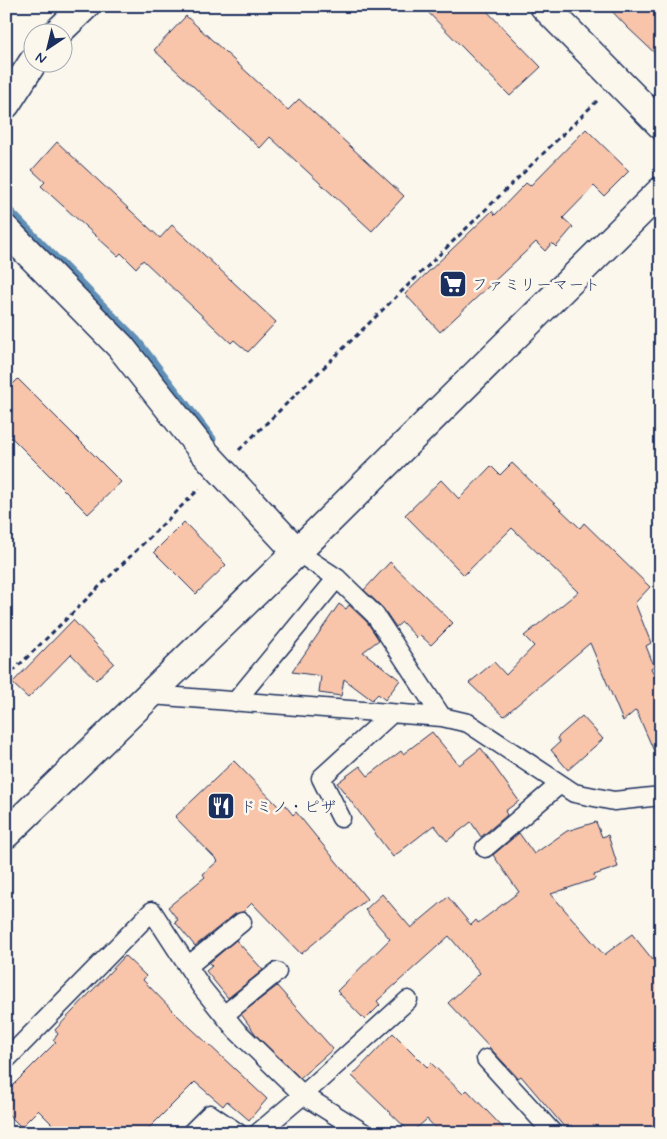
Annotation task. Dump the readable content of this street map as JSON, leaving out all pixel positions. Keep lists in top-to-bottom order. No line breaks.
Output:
{"places":{"supermarket":["ファミリーマート"],"restaurant":["ドミノ・ピザ"]},"north":"bottom left"}
